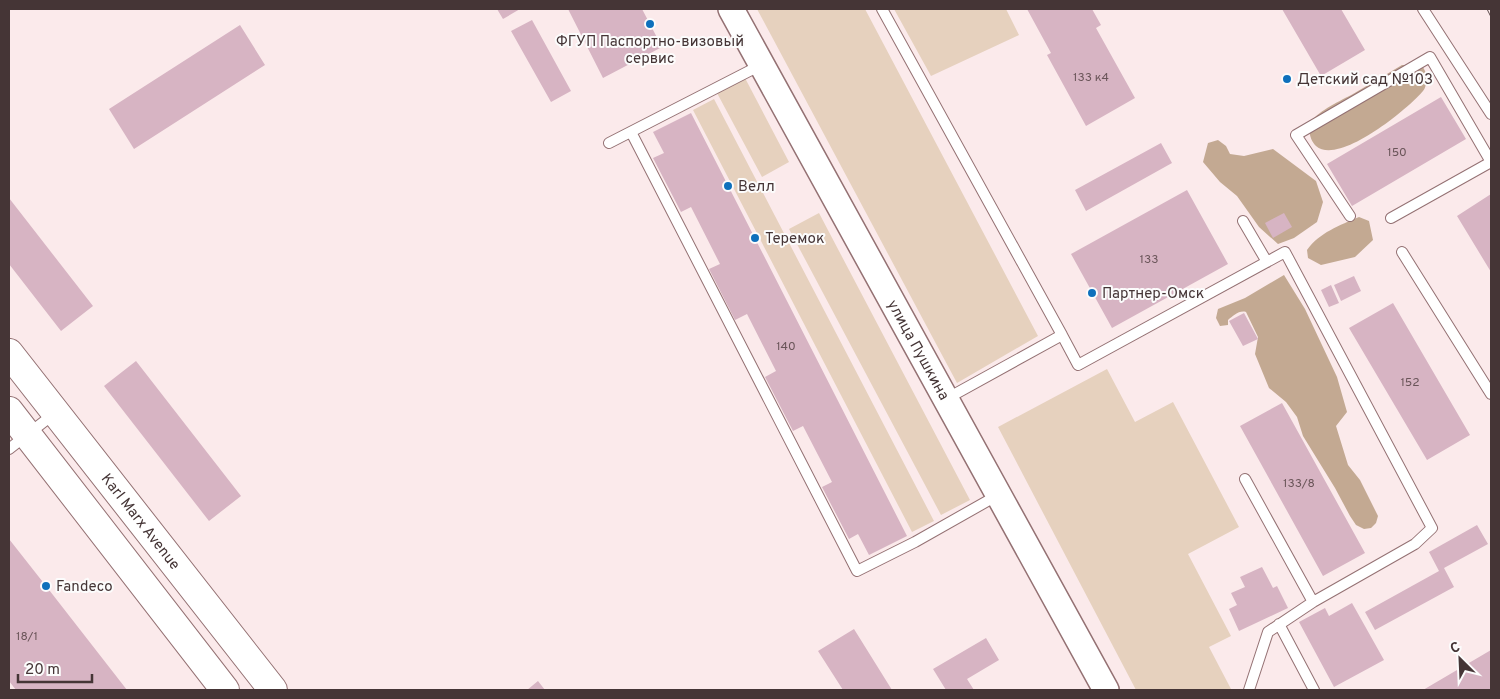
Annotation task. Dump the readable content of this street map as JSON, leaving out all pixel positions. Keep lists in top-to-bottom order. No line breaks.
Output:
{"streets":{"main road":["Karl Marx Avenue"],"street":["улица Пушкина"]},"places":["ФГУП Паспортно-визовый сервис","Детский сад №103","Велл","Теремок","Партнер-Омск","Fandeco"],"house_numbers":["133 к4","150","133","140","152","133/8","18/1"],"scale_bar":"20 m","north":"top left"}
